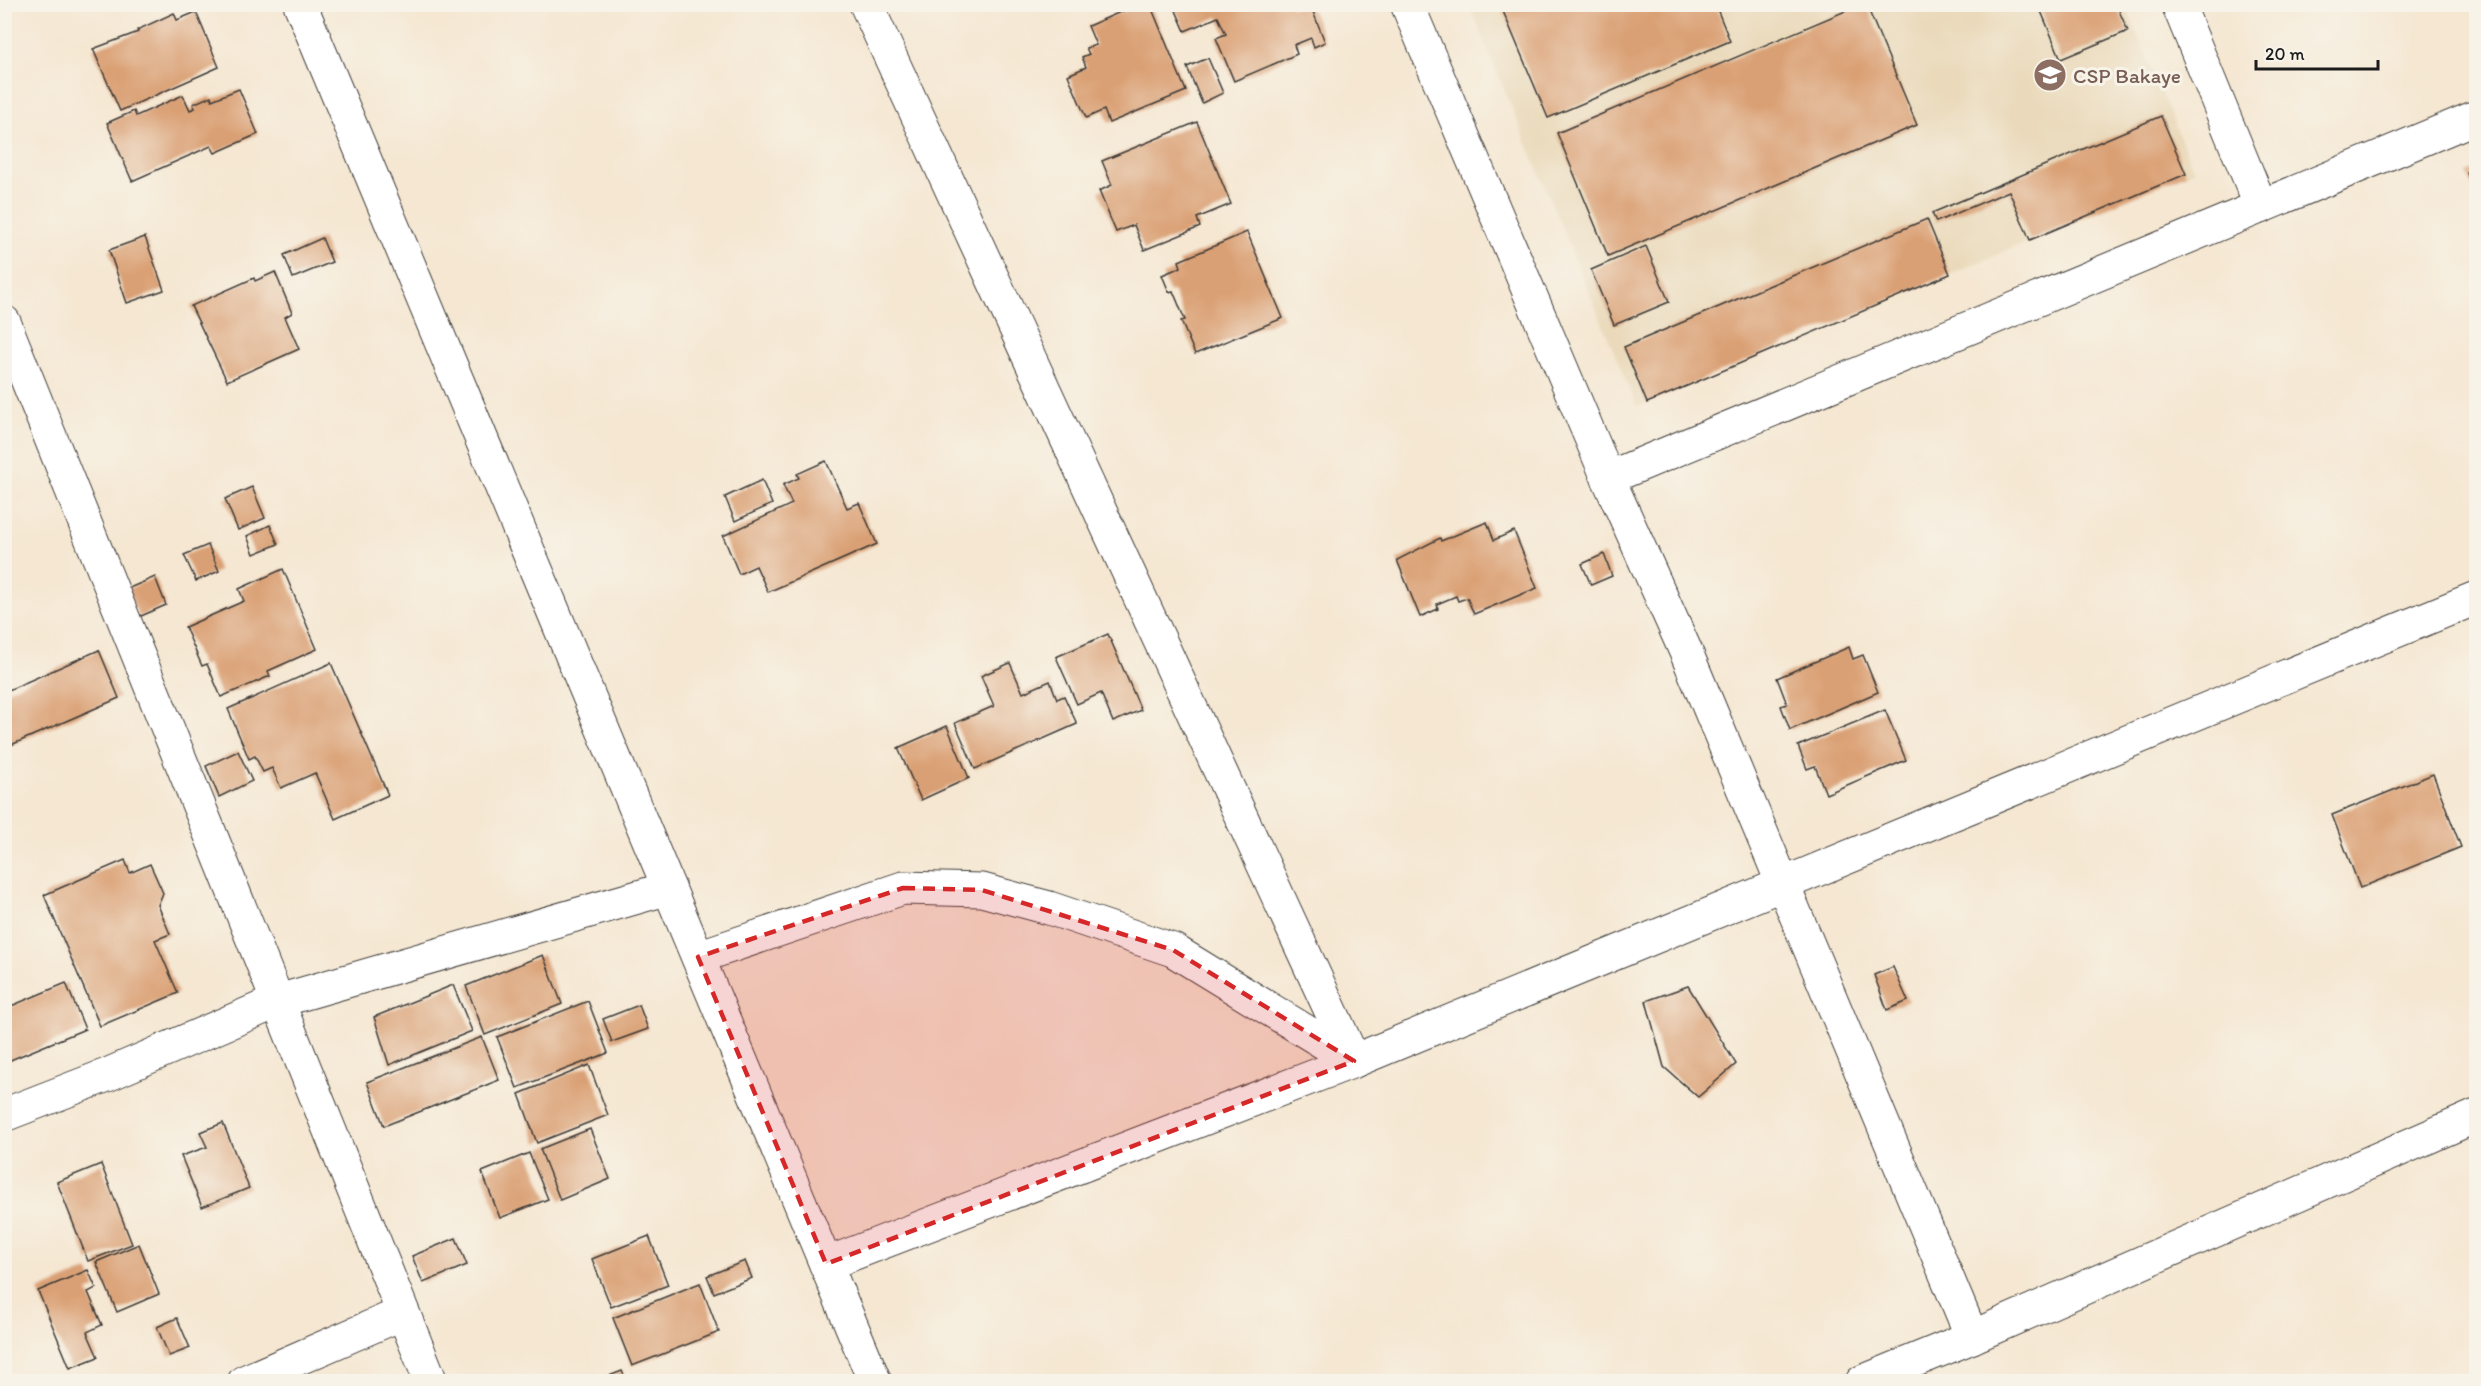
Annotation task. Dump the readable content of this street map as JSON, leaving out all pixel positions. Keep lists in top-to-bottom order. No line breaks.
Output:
{"places":{"school or university":["CSP Bakaye"]},"scale_bar":"20 m"}
